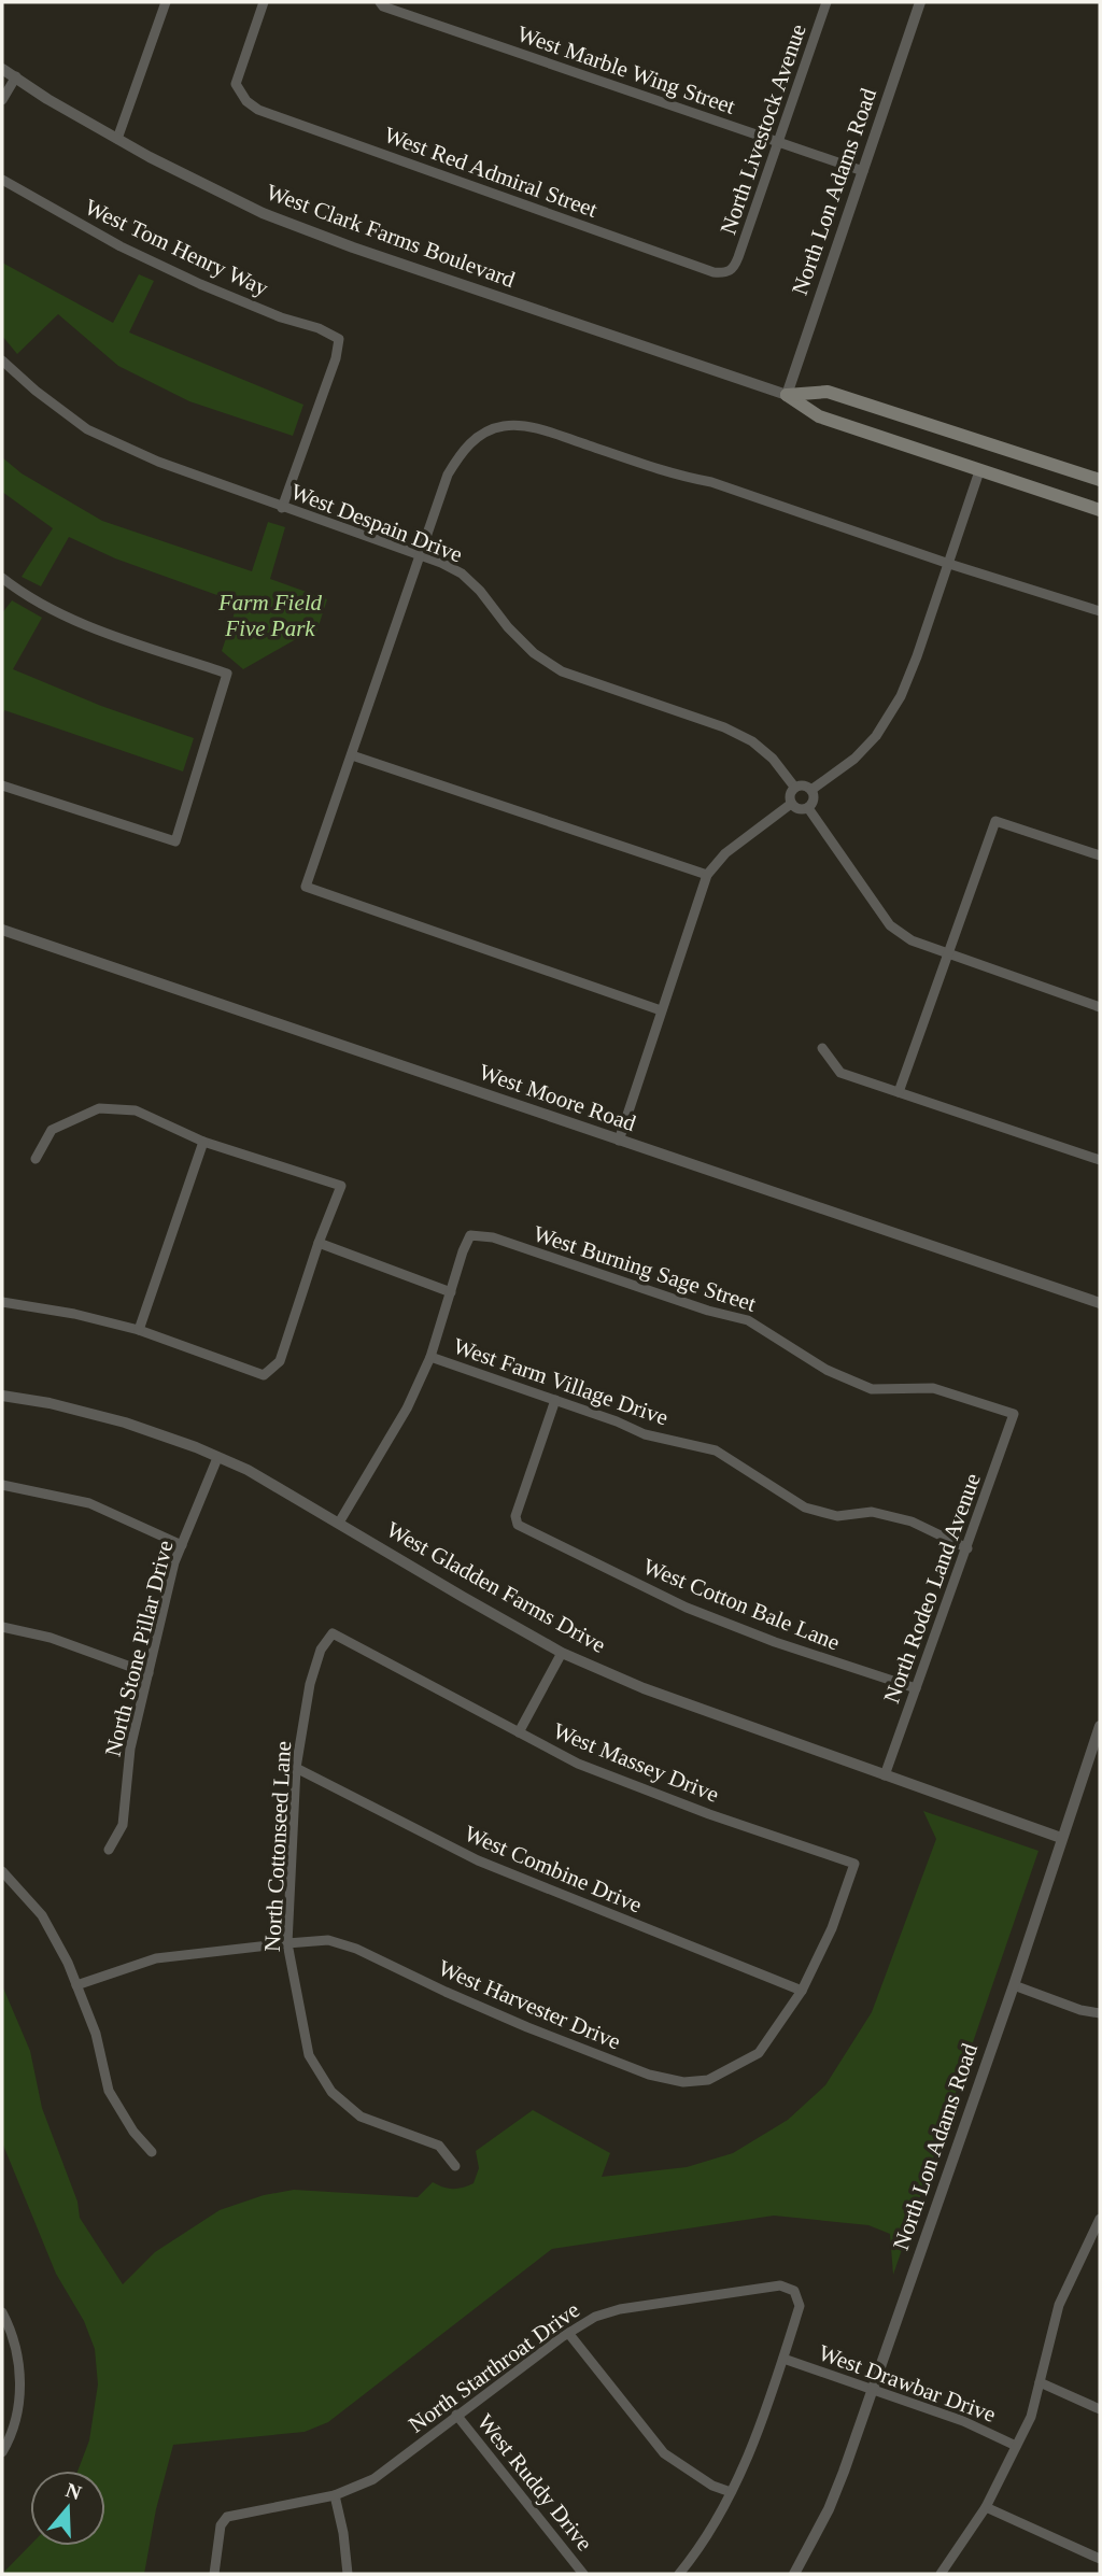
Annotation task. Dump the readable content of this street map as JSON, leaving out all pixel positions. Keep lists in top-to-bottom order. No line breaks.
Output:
{"streets":{"main road":["West Clark Farms Boulevard"],"street":["West Marble Wing Street","North Livestock Avenue","West Red Admiral Street","North Lon Adams Road","West Tom Henry Way","West Despain Drive","West Moore Road","West Burning Sage Street","West Farm Village Drive","West Gladden Farms Drive","North Rodeo Land Avenue","West Cotton Bale Lane","North Stone Pillar Drive","West Massey Drive","North Cottonseed Lane","West Combine Drive","West Harvester Drive","North Starthroat Drive","West Drawbar Drive","West Ruddy Drive"]},"crossings":[["West Marble Wing Street","North Livestock Avenue"],["West Marble Wing Street","North Lon Adams Road"],["North Livestock Avenue","West Red Admiral Street"],["North Lon Adams Road","West Clark Farms Boulevard"],["North Lon Adams Road","West Gladden Farms Drive"],["North Lon Adams Road","West Drawbar Drive"],["West Tom Henry Way","West Despain Drive"],["West Burning Sage Street","North Rodeo Land Avenue"],["West Farm Village Drive","North Rodeo Land Avenue"],["West Farm Village Drive","West Cotton Bale Lane"],["West Gladden Farms Drive","North Rodeo Land Avenue"],["West Gladden Farms Drive","North Stone Pillar Drive"],["North Rodeo Land Avenue","West Cotton Bale Lane"],["West Massey Drive","North Cottonseed Lane"],["West Massey Drive","West Harvester Drive"],["North Cottonseed Lane","West Combine Drive"],["North Cottonseed Lane","West Harvester Drive"],["West Combine Drive","West Harvester Drive"],["North Starthroat Drive","West Drawbar Drive"],["North Starthroat Drive","West Ruddy Drive"]],"parks":["Farm Field Five Park"],"north":"top"}
